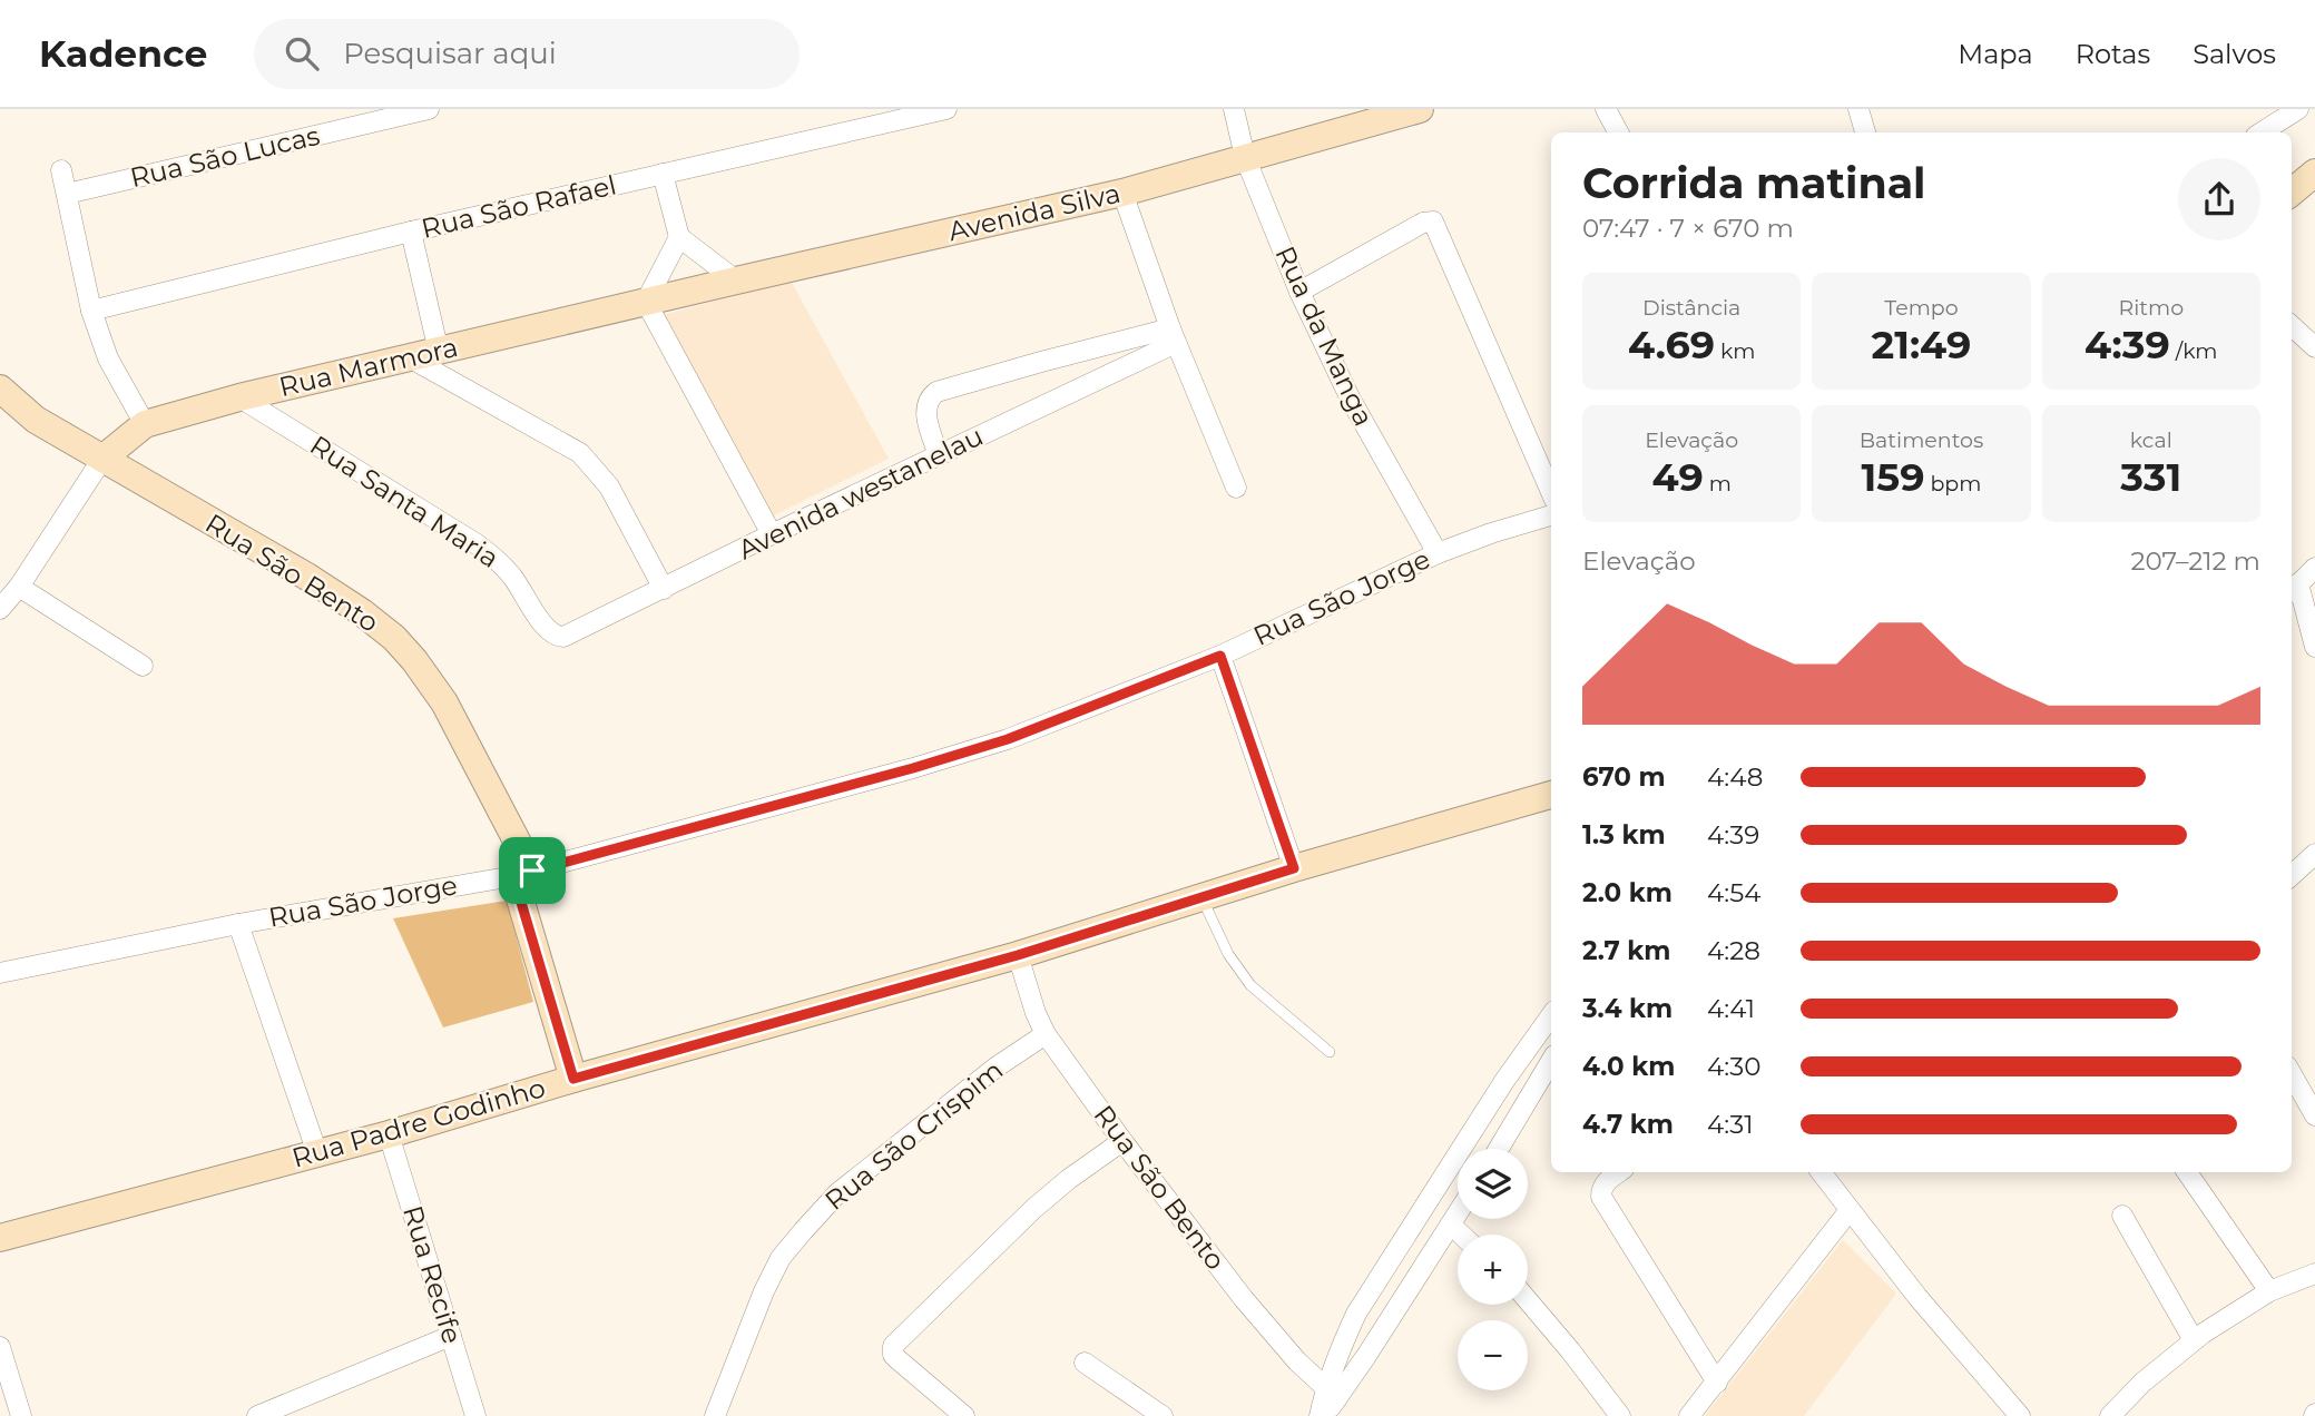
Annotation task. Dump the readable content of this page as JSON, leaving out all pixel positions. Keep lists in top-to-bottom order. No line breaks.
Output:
{"streets":{"street":["Rua São Lucas","Rua São Rafael","Avenida Silva","Rua da Manga","Rua Marmora","Avenida westanelau","Rua Santa Maria","Rua São Bento","Rua São Jorge","Rua Padre Godinho","Rua São Crispim","Rua Recife"]},"crossings":[["Avenida Silva","Rua da Manga"],["Avenida Silva","Rua Marmora"],["Rua da Manga","Rua São Jorge"],["Rua Marmora","Rua Santa Maria"],["Rua Marmora","Rua São Bento"],["Avenida westanelau","Rua Santa Maria"],["Rua São Bento","Rua São Jorge"],["Rua São Bento","Rua Padre Godinho"],["Rua São Bento","Rua São Crispim"],["Rua Padre Godinho","Rua Recife"]],"page":{"header":"Kadence","search":"Pesquisar aqui","nav":["Mapa","Rotas","Salvos"],"heading":["Corrida matinal","07:47 · 7 × 670 m"],"stats":[["Distância","4.69 km"],["Tempo","21:49"],["Ritmo","4:39 /km"],["Elevação","49 m"],["Batimentos","159 bpm"],["kcal","331"]],"chart":["Elevação","207–212 m"],"list":[{"name":"670 m","note":"4:48"},{"name":"1.3 km","note":"4:39"},{"name":"2.0 km","note":"4:54"},{"name":"2.7 km","note":"4:28"},{"name":"3.4 km","note":"4:41"},{"name":"4.0 km","note":"4:30"},{"name":"4.7 km","note":"4:31"}],"map_buttons":["+","−"]}}
